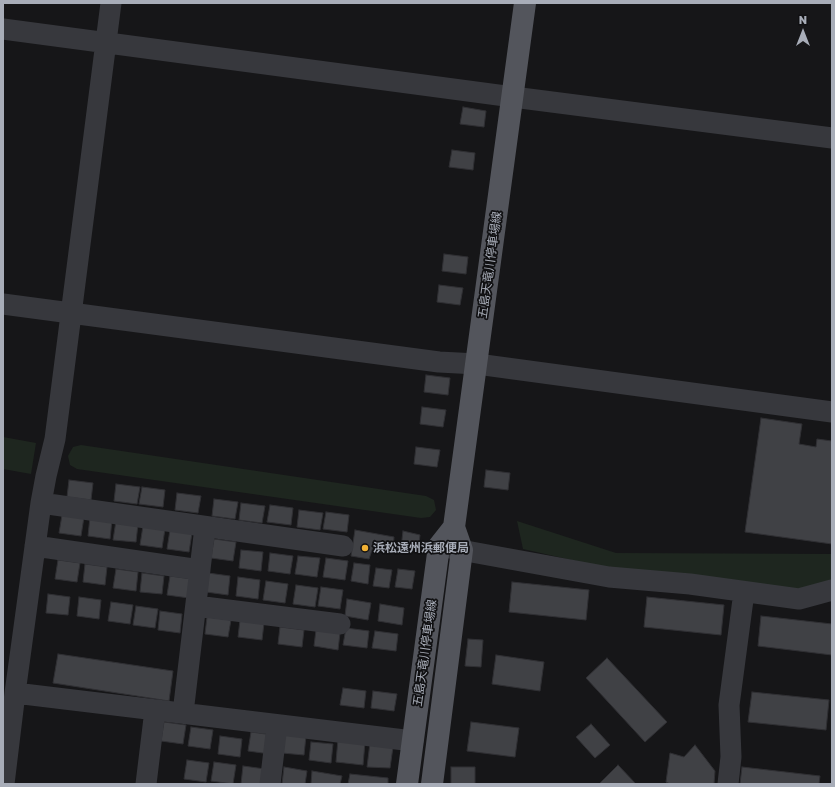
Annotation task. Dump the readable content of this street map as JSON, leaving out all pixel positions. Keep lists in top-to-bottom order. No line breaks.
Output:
{"streets":{"main road":["五島天竜川停車場線"]},"places":["浜松遠州浜郵便局"],"north":"top"}
